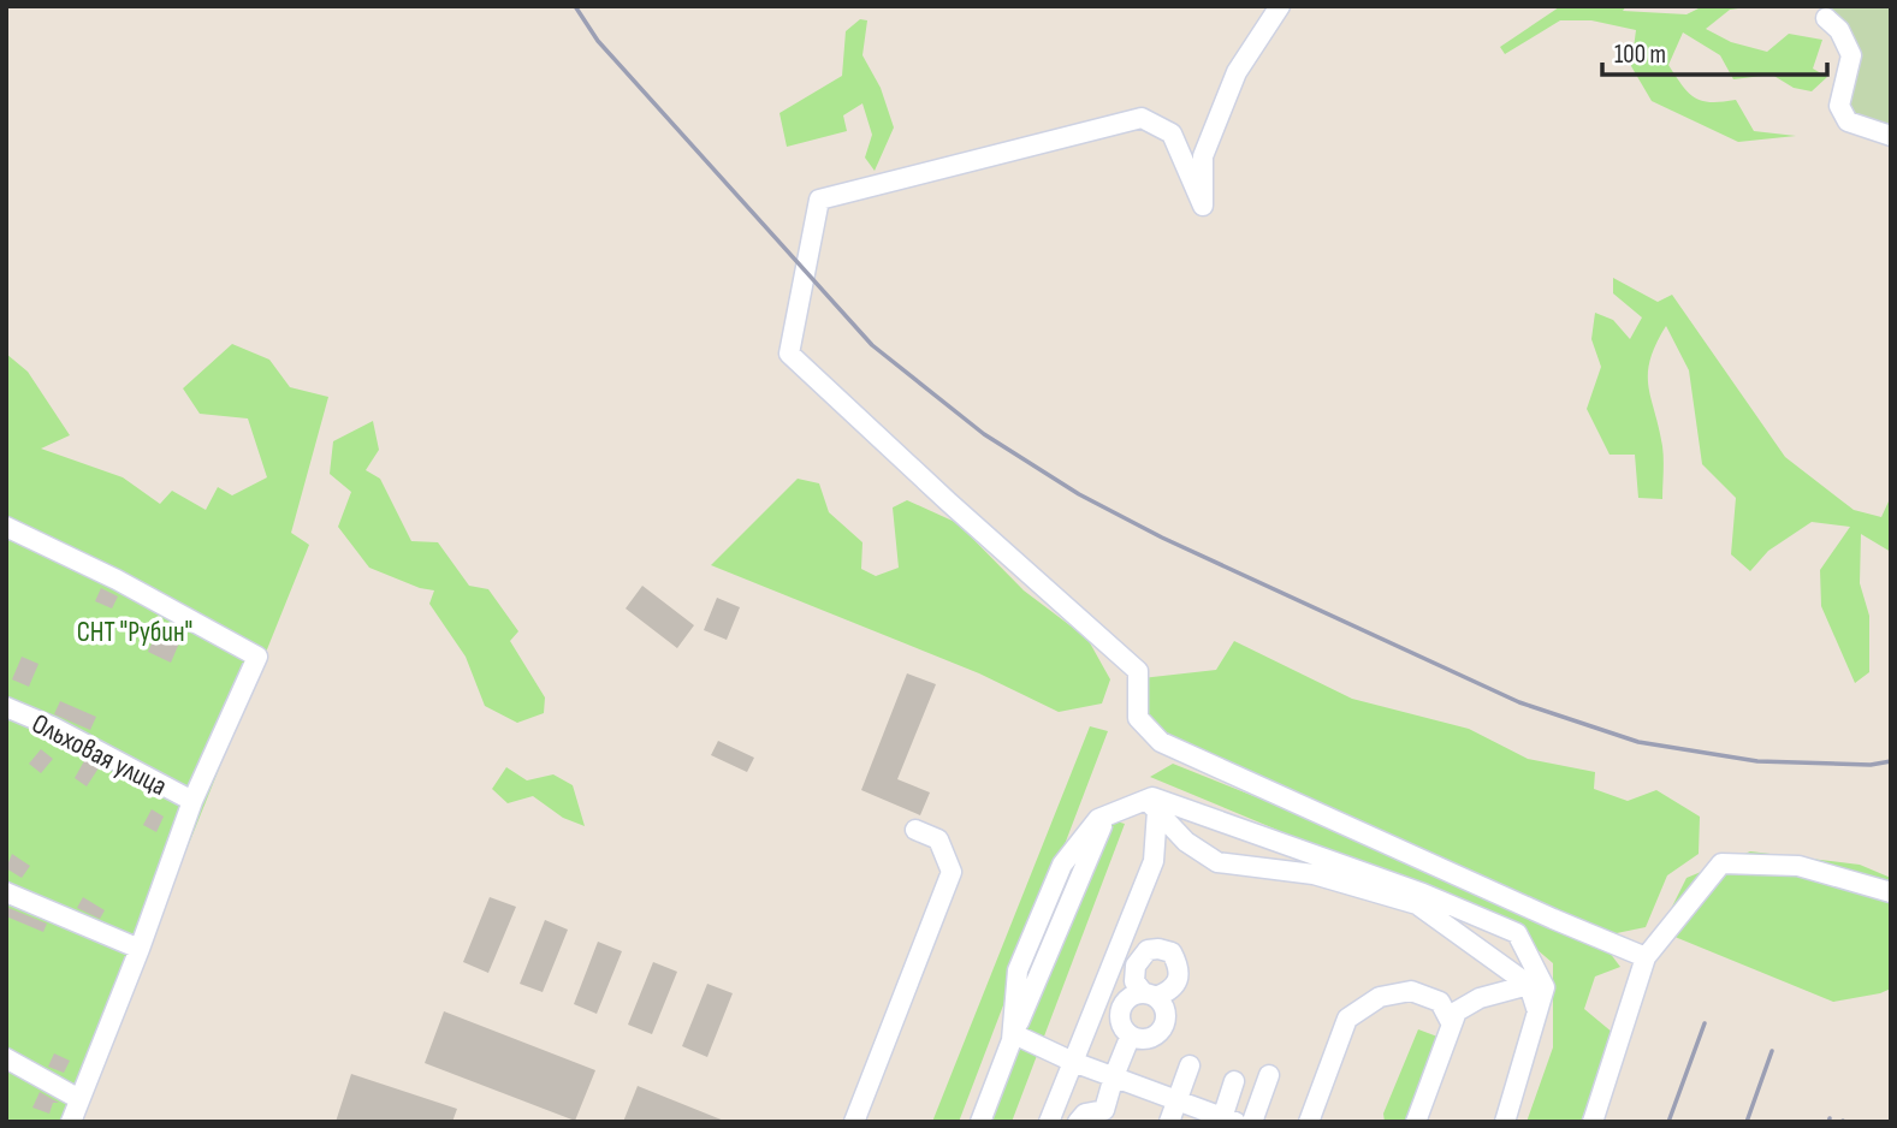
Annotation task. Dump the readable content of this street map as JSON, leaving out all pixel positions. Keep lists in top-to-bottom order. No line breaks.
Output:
{"streets":{"lane":["Ольховая улица"]},"parks":["СНТ \"Рубин\""],"scale_bar":"100 m"}
